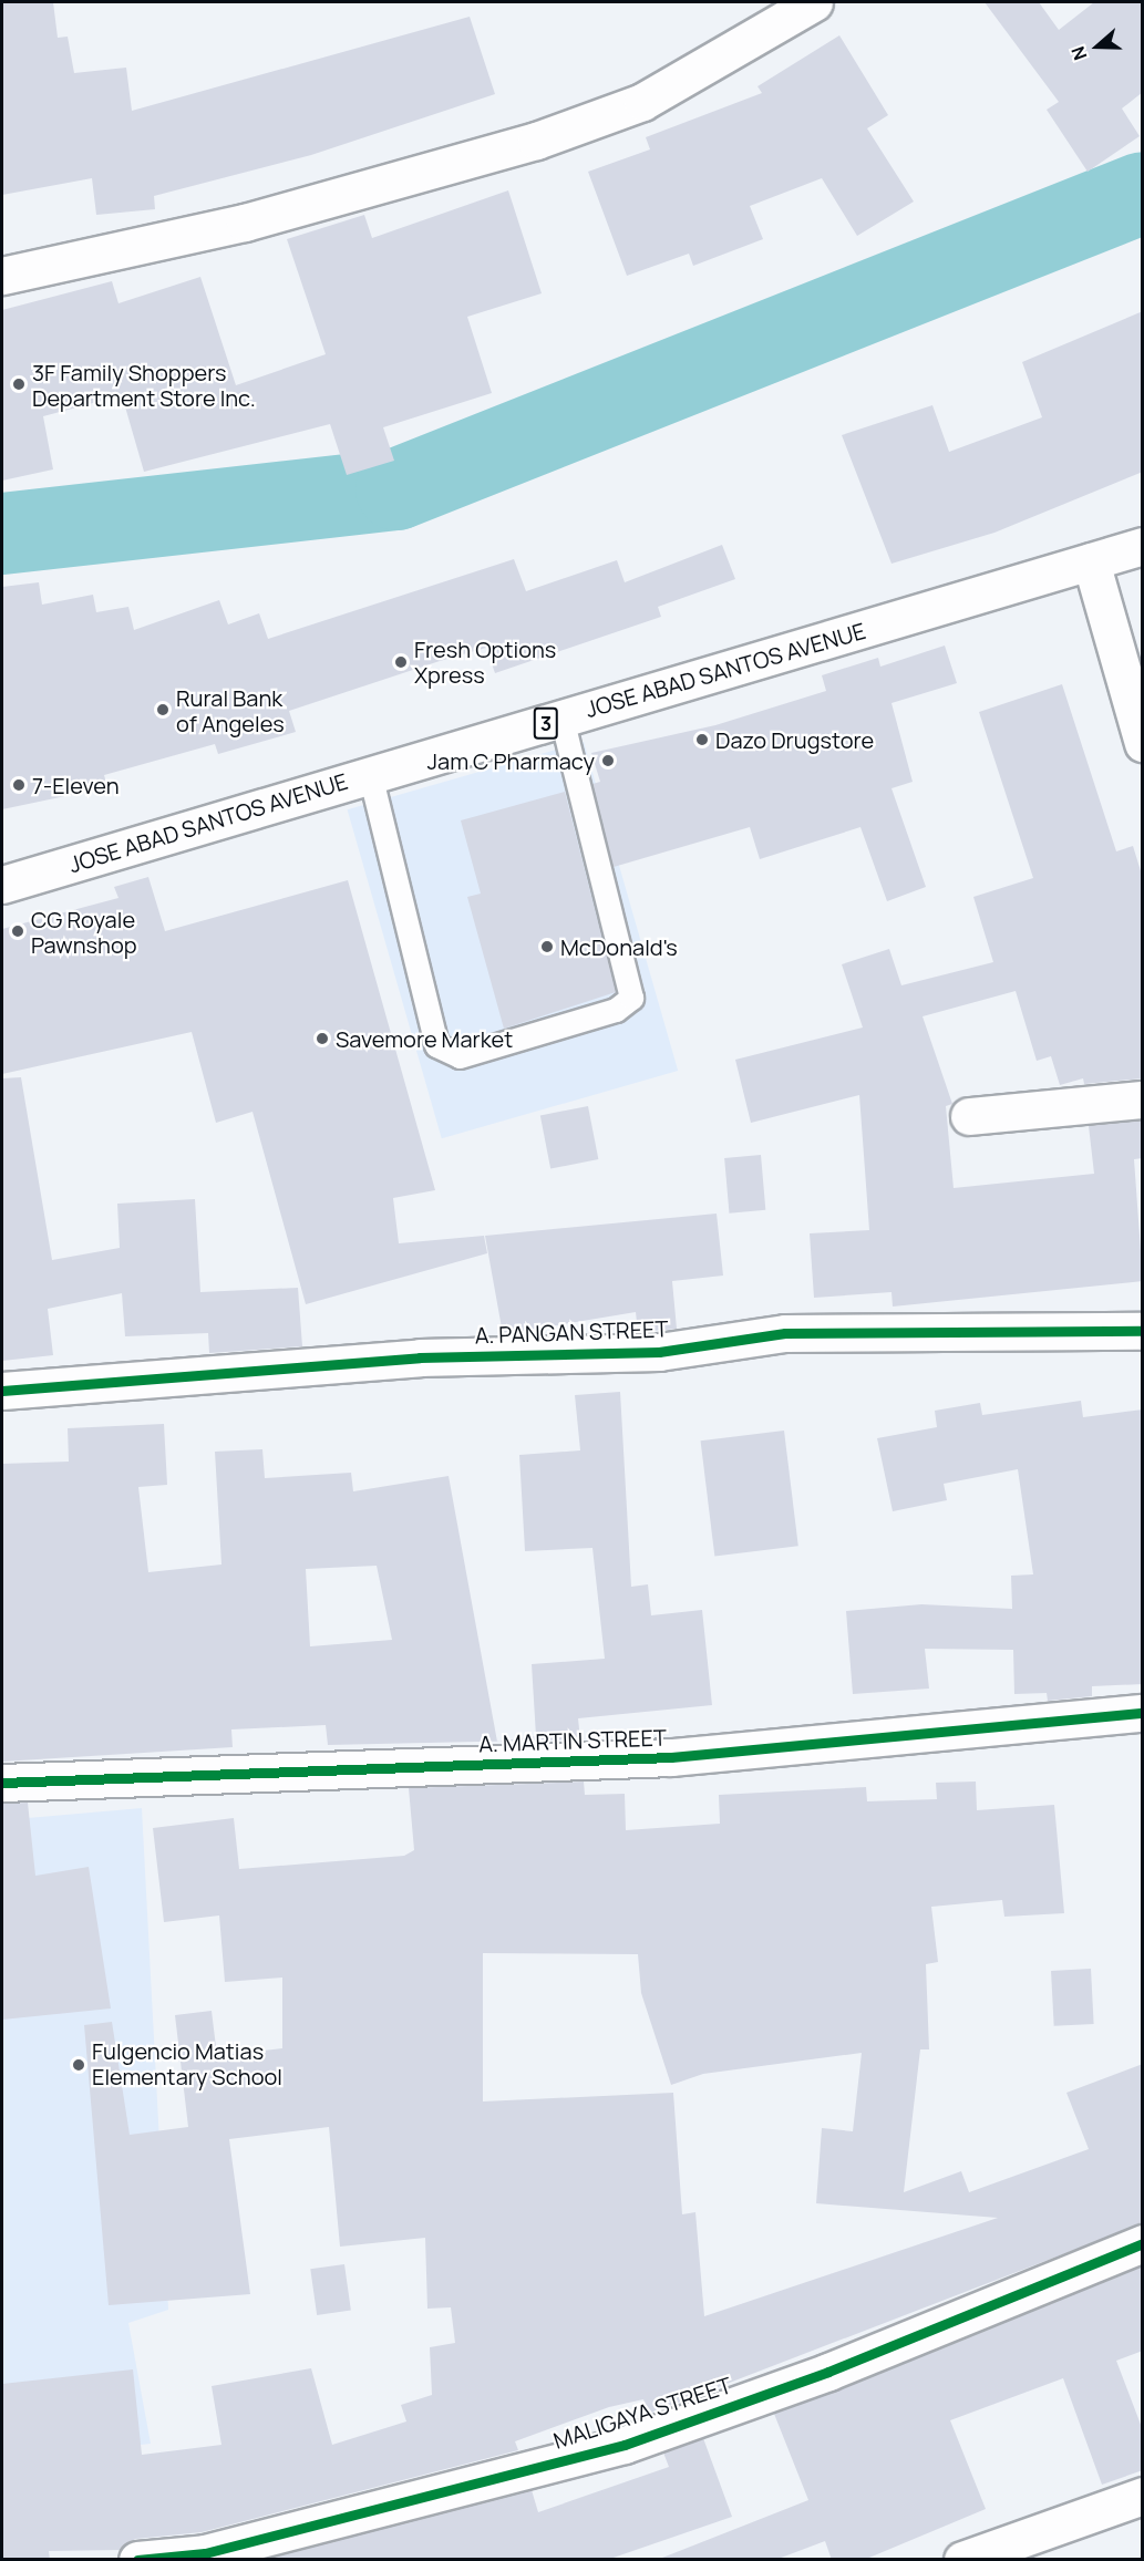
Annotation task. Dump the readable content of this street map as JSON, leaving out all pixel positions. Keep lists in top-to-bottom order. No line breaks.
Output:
{"streets":{"main road":["JOSE ABAD SANTOS AVENUE","3","A. PANGAN STREET","A. MARTIN STREET","MALIGAYA STREET"]},"places":["3F Family Shoppers Department Store Inc.","Fresh Options Xpress","Rural Bank of Angeles","Dazo Drugstore","Jam C Pharmacy","7-Eleven","CG Royale Pawnshop","McDonald's","Savemore Market","Fulgencio Matias Elementary School"],"north":"left"}
